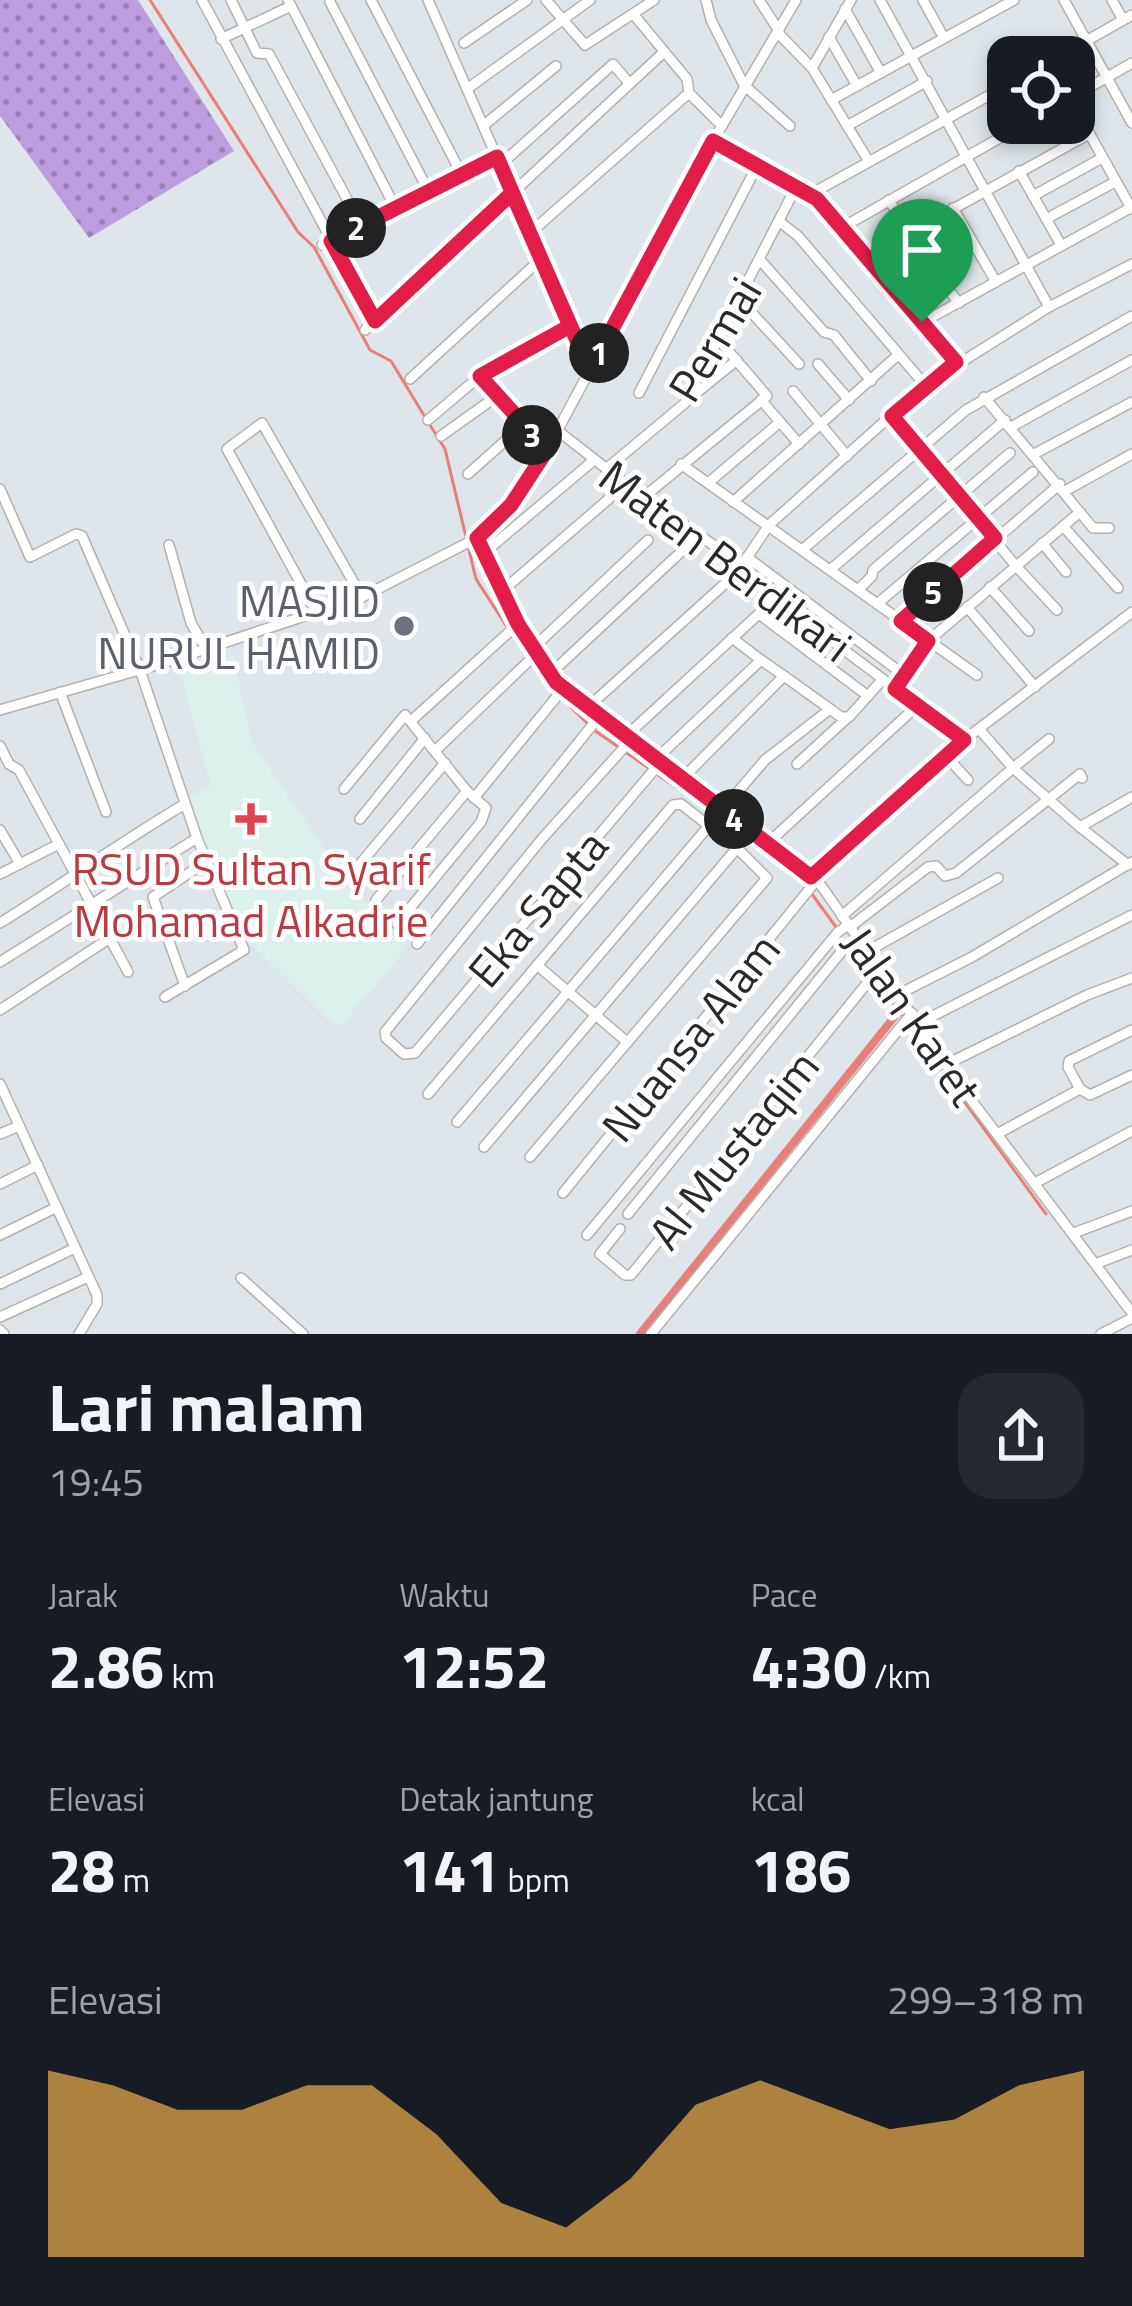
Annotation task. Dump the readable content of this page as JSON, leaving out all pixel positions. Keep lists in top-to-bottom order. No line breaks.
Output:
{"streets":{"street":["Permai","Maten Berdikari","Eka Sapta","Jalan Karet","Nuansa Alam","Al Mustaqim"]},"crossings":[["Permai","Maten Berdikari"],["Maten Berdikari","Nuansa Alam"],["Eka Sapta","Jalan Karet"],["Jalan Karet","Nuansa Alam"],["Jalan Karet","Al Mustaqim"]],"places":{"other":["MASJID NURUL HAMID"],"health":["RSUD Sultan Syarif Mohamad Alkadrie"]},"page":{"pins":["2","1","3","5","4"],"heading":["Lari malam","19:45"],"stats":[["Jarak","2.86 km"],["Waktu","12:52"],["Pace","4:30 /km"],["Elevasi","28 m"],["Detak jantung","141 bpm"],["kcal","186"]],"chart":["Elevasi","299–318 m"]}}
